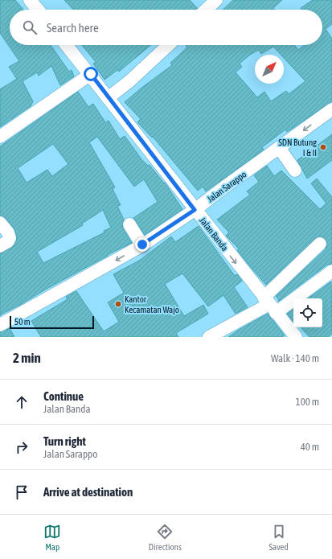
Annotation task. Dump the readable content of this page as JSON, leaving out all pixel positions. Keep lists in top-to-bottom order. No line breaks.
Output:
{"streets":{"street":["Jalan Sarappo","Jalan Banda"]},"crossings":[["Jalan Sarappo","Jalan Banda"]],"one_way":["Jalan Sarappo"],"places":["SDN Butung I & II","Kantor Kecamatan Wajo"],"scale_bar":"50 m","north":"top right","page":{"search":"Search here","scale":"50 m","heading":["2 min","Walk · 140 m"],"list":[["Continue","Jalan Banda","100 m"],["Turn right","Jalan Sarappo","40 m"],"Arrive at destination"],"nav":["Map","Directions","Saved"]}}
